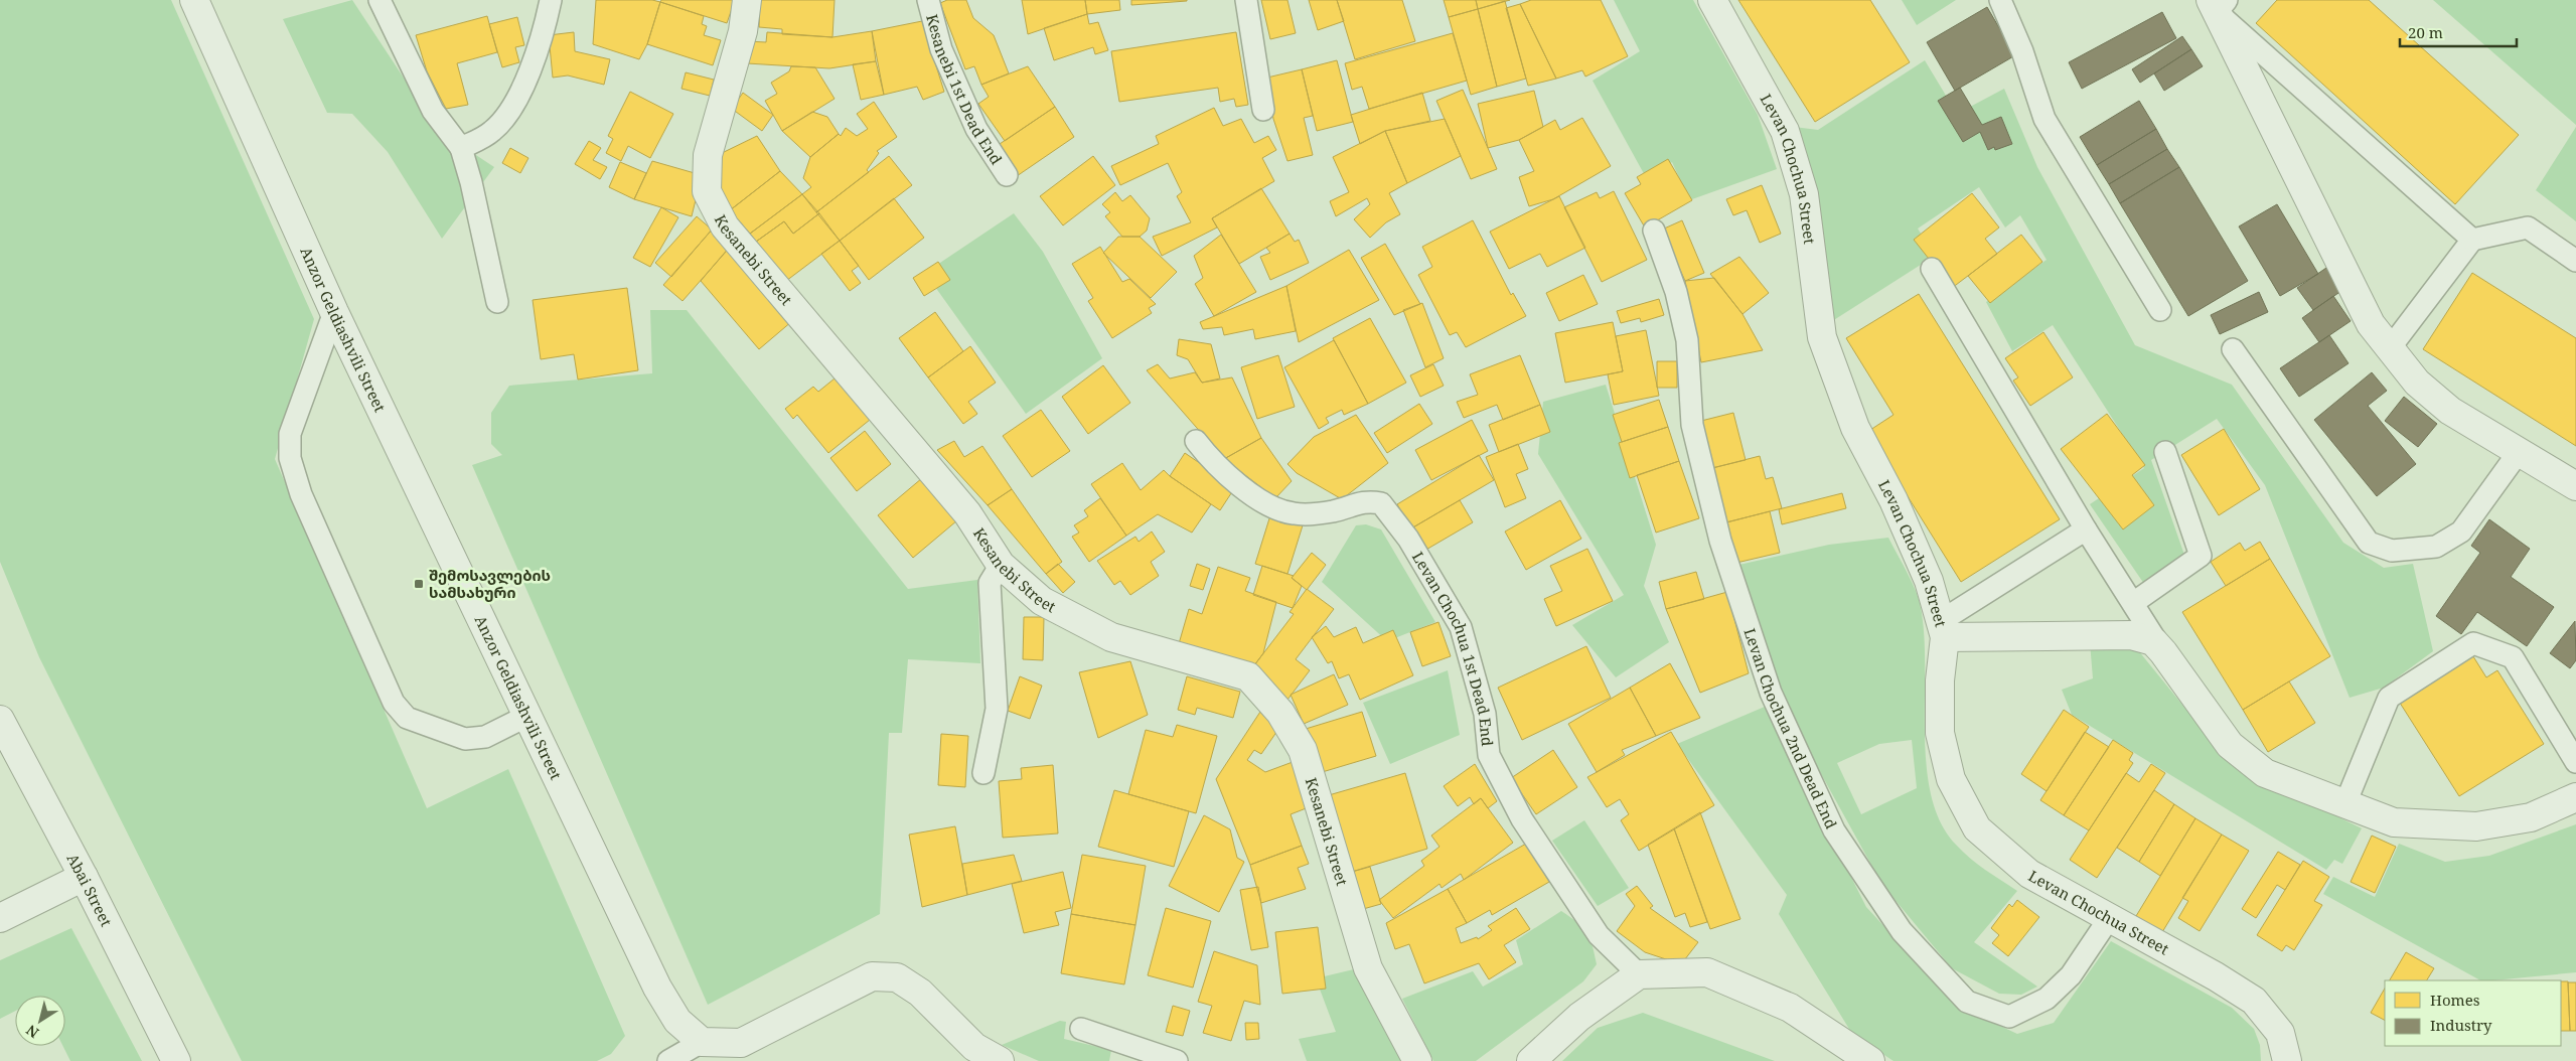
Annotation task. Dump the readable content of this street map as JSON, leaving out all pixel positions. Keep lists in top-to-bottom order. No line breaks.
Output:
{"streets":{"street":["Levan Chochua Street","Kesanebi Street","Anzor Geldiashvili Street","Abai Street"],"lane":["Kesanebi 1st Dead End","Levan Chochua 1st Dead End","Levan Chochua 2nd Dead End"]},"crossings":[["Levan Chochua Street","Levan Chochua 2nd Dead End"]],"places":{"transit":["შემოსავლების სამსახური"]},"legend":["Homes","Industry"],"scale_bar":"20 m","north":"bottom left"}
